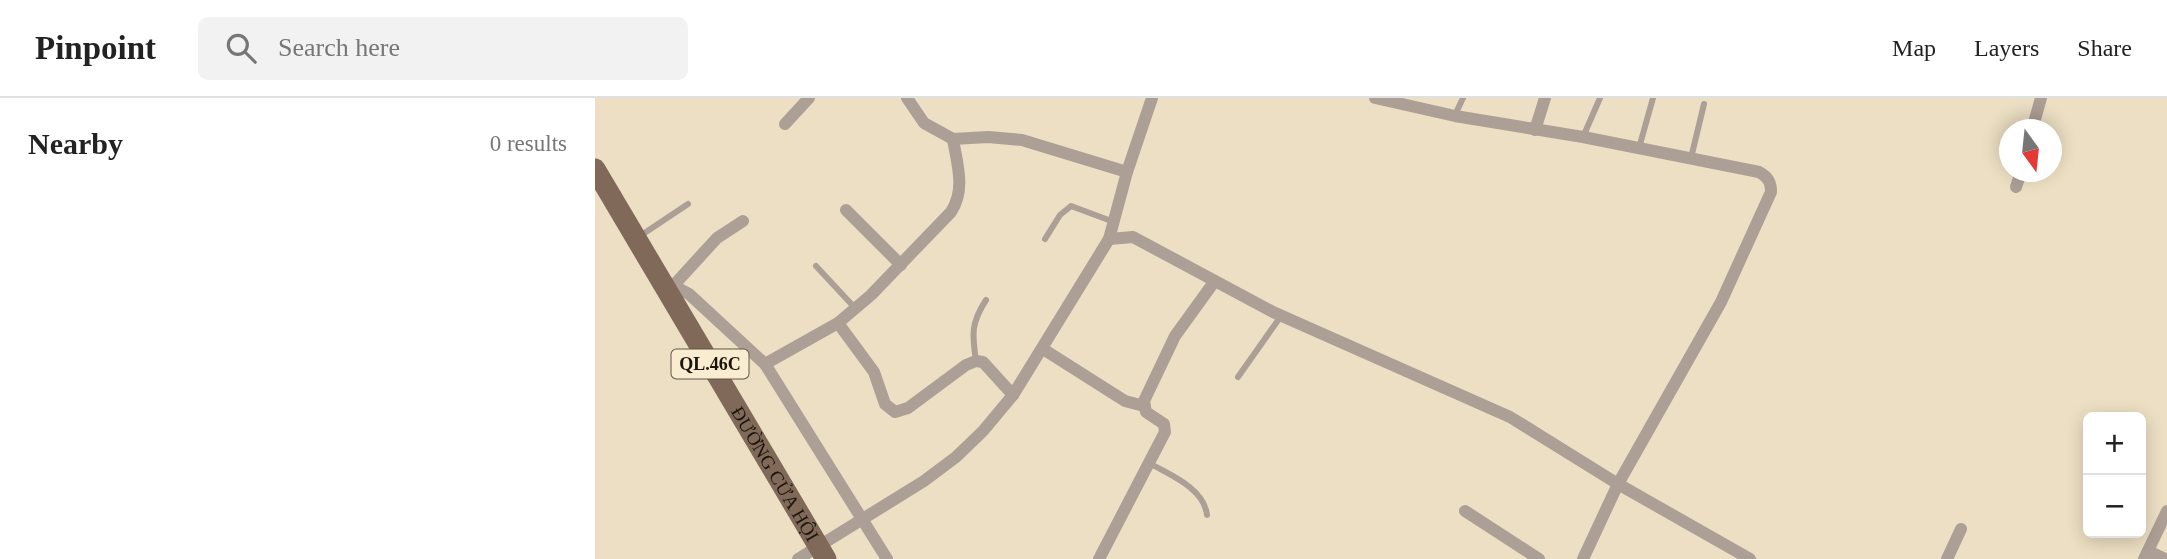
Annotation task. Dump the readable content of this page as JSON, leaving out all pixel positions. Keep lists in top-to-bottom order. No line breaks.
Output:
{"streets":{"main road":["QL.46C","ĐƯỜNG CỬA HỘI"]},"north":"bottom","page":{"header":"Pinpoint","search":"Search here","nav":["Map","Layers","Share"],"heading":["Nearby","0 results"],"map_buttons":["+","−"]}}
